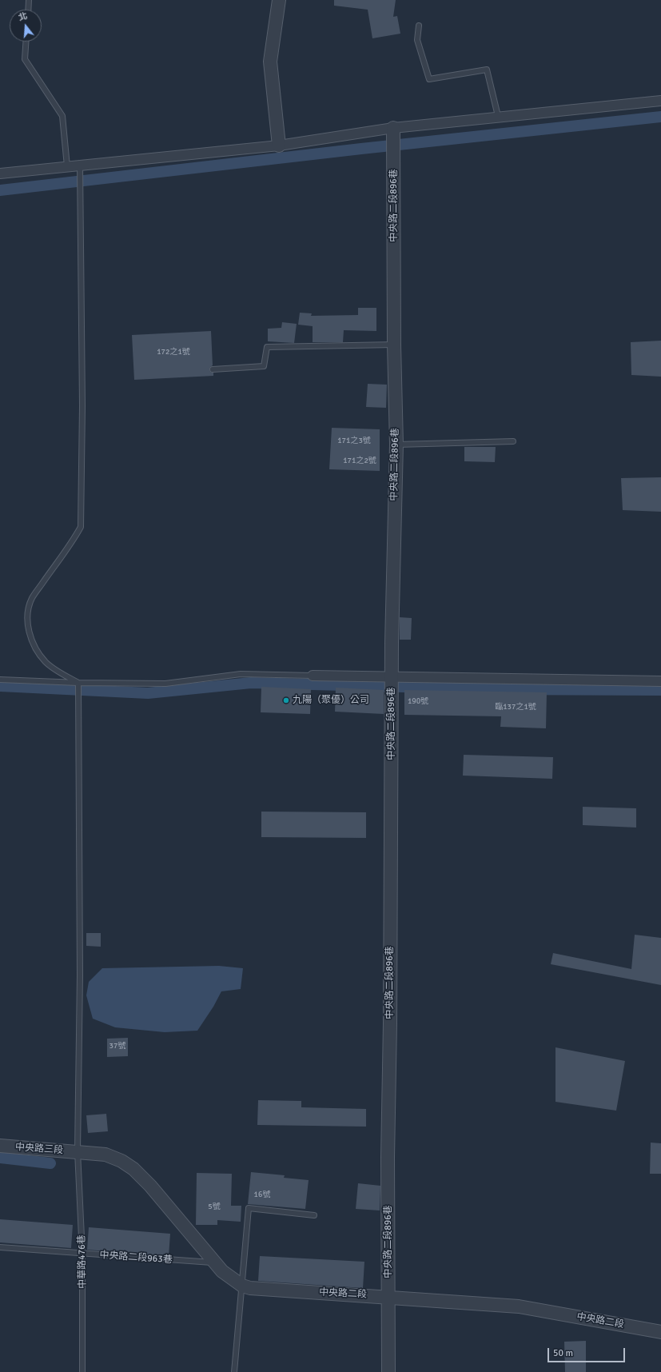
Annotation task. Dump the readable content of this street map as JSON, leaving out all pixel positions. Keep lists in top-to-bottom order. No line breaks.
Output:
{"streets":{"street":["中央路二段896巷","中央路三段","中央路二段"],"lane":["中央路二段963巷","中華路476巷"]},"crossings":[["中央路二段896巷","中央路二段"],["中央路三段","中華路476巷"],["中央路三段","中央路二段"],["中央路二段963巷","中華路476巷"],["中央路二段963巷","中央路二段"],["中華路476巷","中央路二段"]],"places":["九陽（聚優）公司"],"house_numbers":["172之1號","171之3號","171之2號","190號","臨137之1號","37號","16號","5號"],"scale_bar":"50 m","north":"top"}
